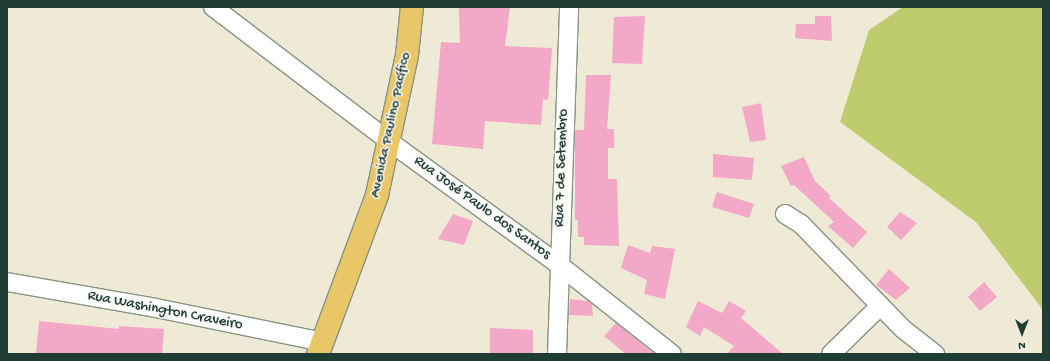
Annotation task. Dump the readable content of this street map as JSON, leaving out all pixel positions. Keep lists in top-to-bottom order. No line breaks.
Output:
{"streets":{"main road":["Avenida Paulino Pacífico"],"street":["Rua 7 de Setembro","Rua José Paulo dos Santos","Rua Washington Craveiro"]},"crossings":[["Avenida Paulino Pacífico","Rua José Paulo dos Santos"],["Avenida Paulino Pacífico","Rua Washington Craveiro"],["Rua 7 de Setembro","Rua José Paulo dos Santos"]],"north":"bottom"}
